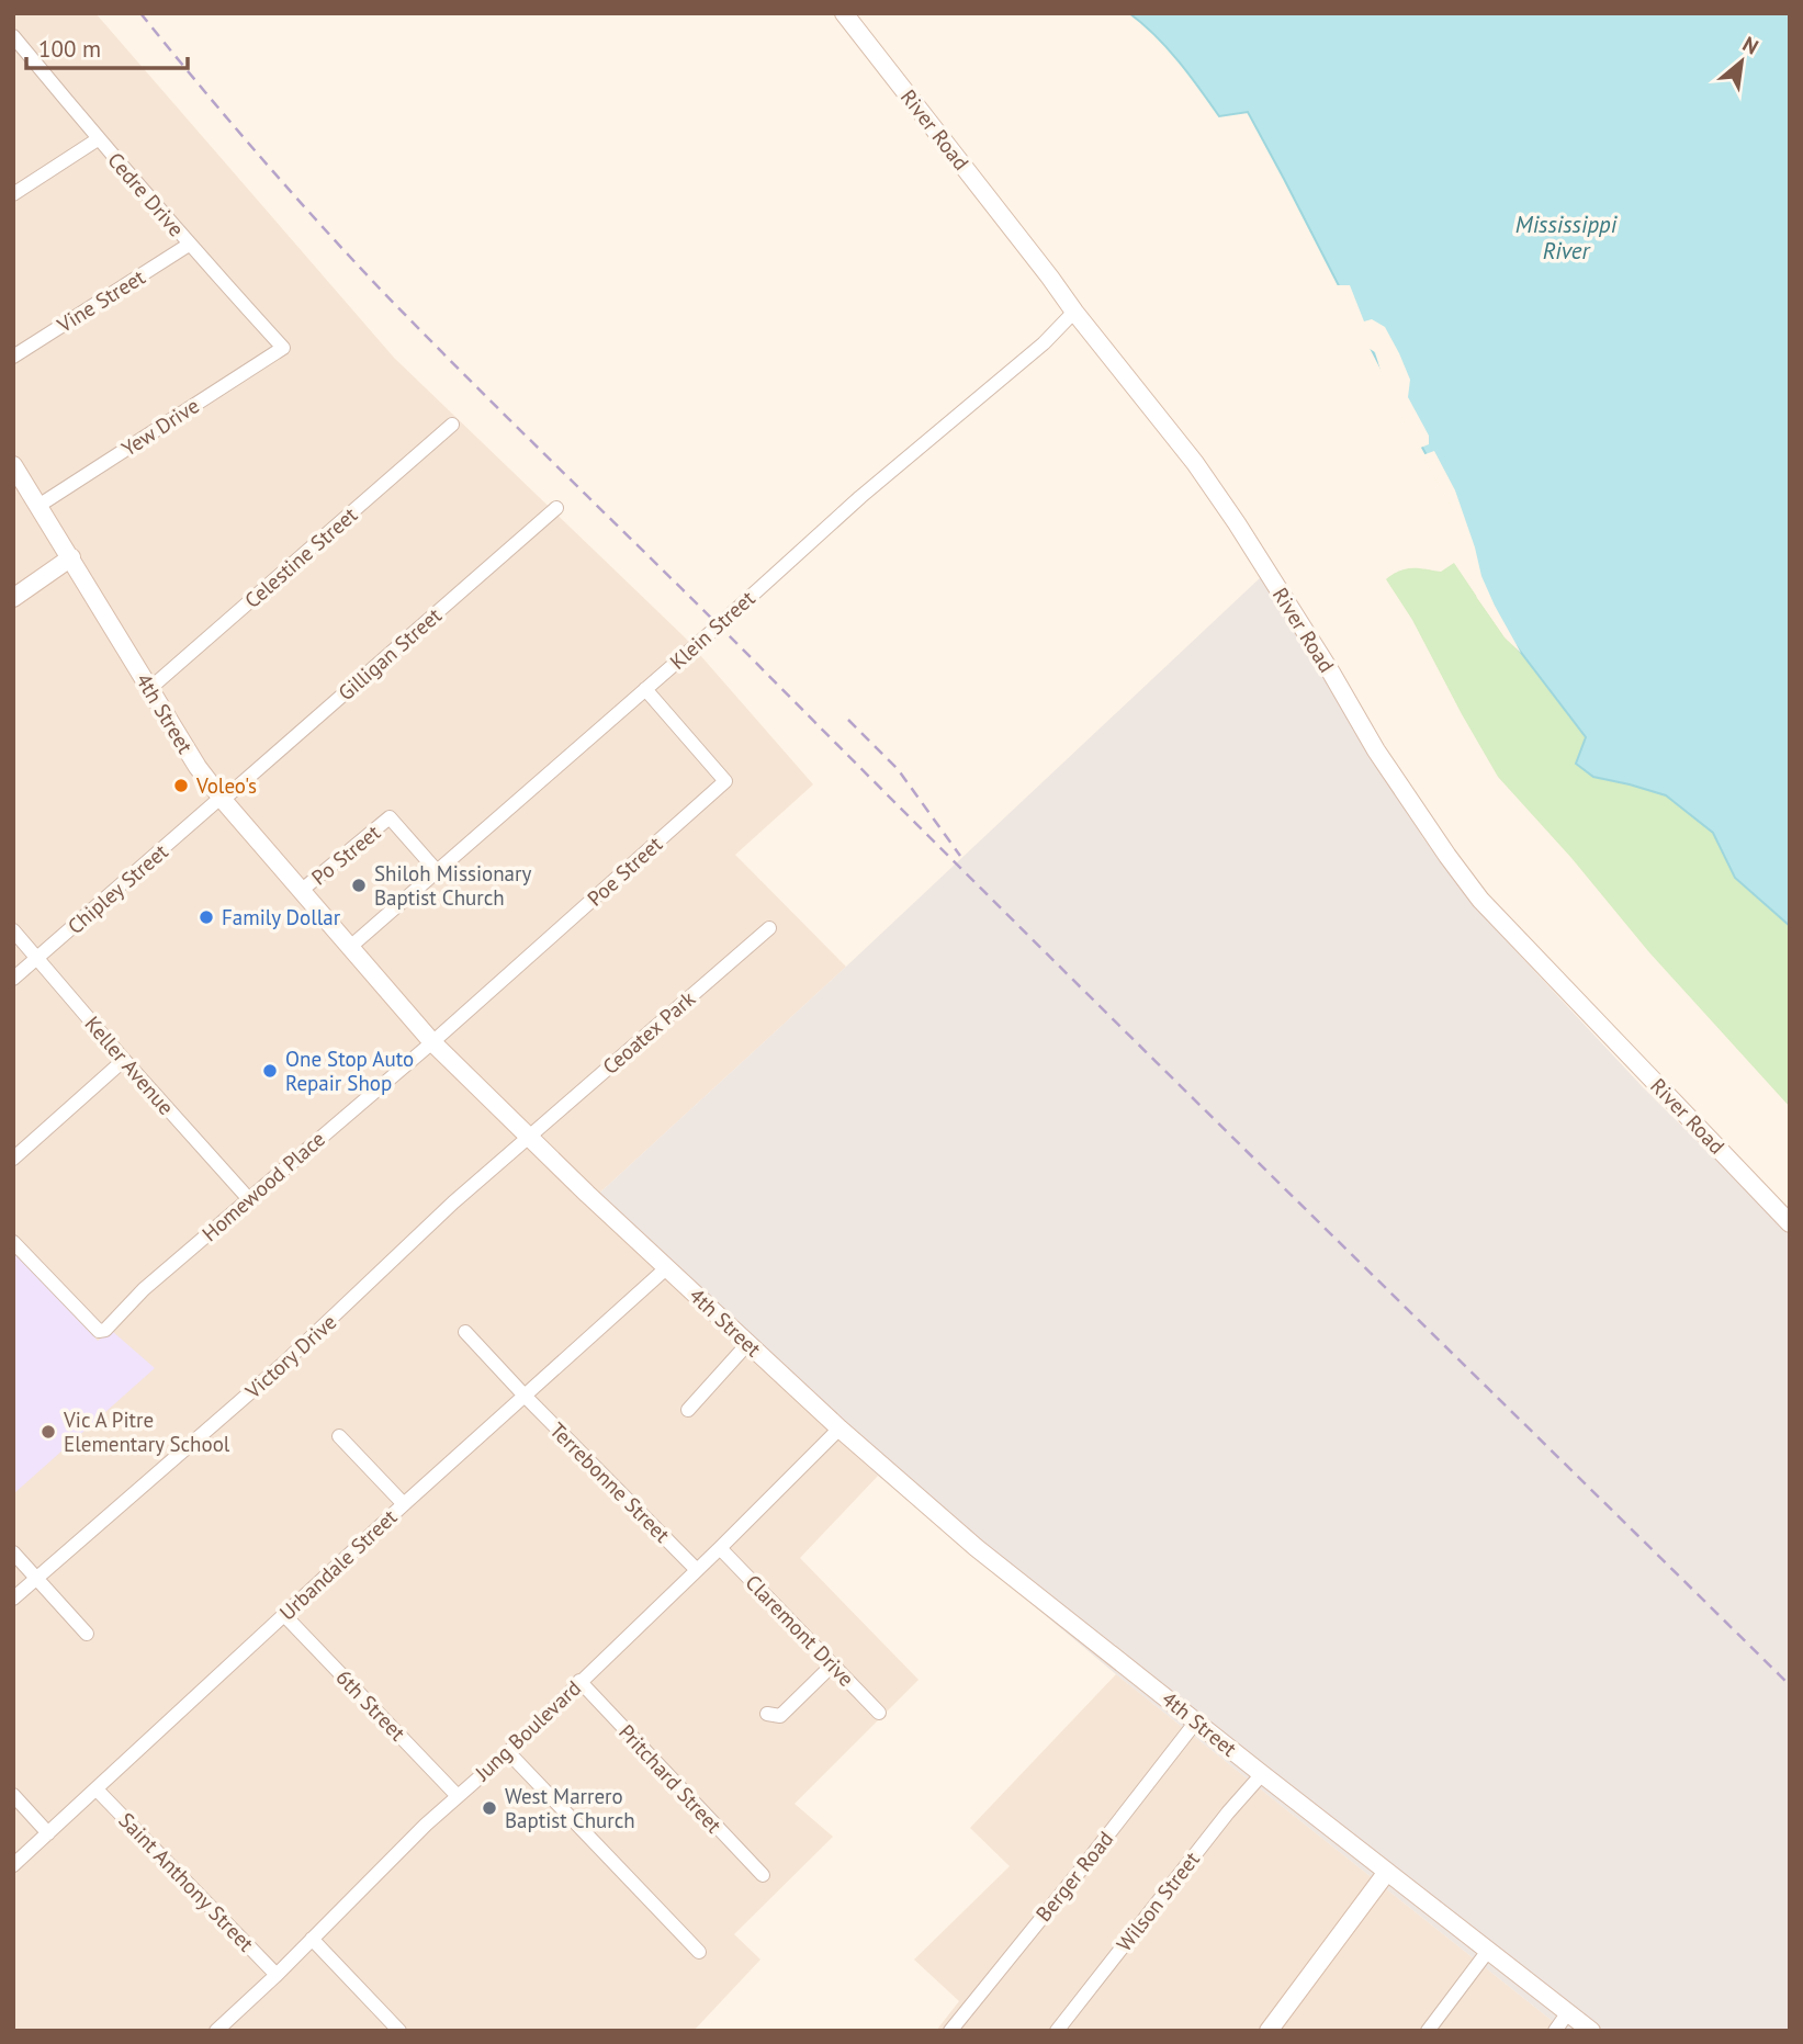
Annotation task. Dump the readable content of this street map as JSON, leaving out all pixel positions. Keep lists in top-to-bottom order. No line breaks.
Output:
{"streets":{"main road":["River Road","4th Street"],"street":["Cedre Drive","Vine Street","Yew Drive","Celestine Street","Klein Street","Gilligan Street","Po Street","Poe Street","Chipley Street","Ceoatex Park","Keller Avenue","Homewood Place","Victory Drive","Terrebonne Street","Urbandale Street","Claremont Drive","6th Street","Jung Boulevard","Pritchard Street","Berger Road","Saint Anthony Street","Wilson Street"]},"crossings":[["River Road","Klein Street"],["Cedre Drive","Vine Street"],["Cedre Drive","Yew Drive"],["Yew Drive","4th Street"],["Celestine Street","4th Street"],["Klein Street","4th Street"],["Klein Street","Po Street"],["Klein Street","Poe Street"],["Gilligan Street","4th Street"],["Gilligan Street","Chipley Street"],["4th Street","Po Street"],["4th Street","Poe Street"],["4th Street","Chipley Street"],["4th Street","Ceoatex Park"],["4th Street","Homewood Place"],["4th Street","Victory Drive"],["4th Street","Urbandale Street"],["4th Street","Jung Boulevard"],["4th Street","Berger Road"],["4th Street","Wilson Street"],["Poe Street","Homewood Place"],["Chipley Street","Keller Avenue"],["Ceoatex Park","Victory Drive"],["Keller Avenue","Homewood Place"],["Terrebonne Street","Urbandale Street"],["Terrebonne Street","Jung Boulevard"],["Urbandale Street","6th Street"],["Urbandale Street","Saint Anthony Street"],["Claremont Drive","Jung Boulevard"],["6th Street","Jung Boulevard"],["Jung Boulevard","Pritchard Street"],["Jung Boulevard","Saint Anthony Street"]],"water":["Mississippi River"],"places":["Voleo's","Shiloh Missionary Baptist Church","Family Dollar","One Stop Auto Repair Shop","Vic A Pitre Elementary School","West Marrero Baptist Church"],"scale_bar":"100 m","north":"top right"}
